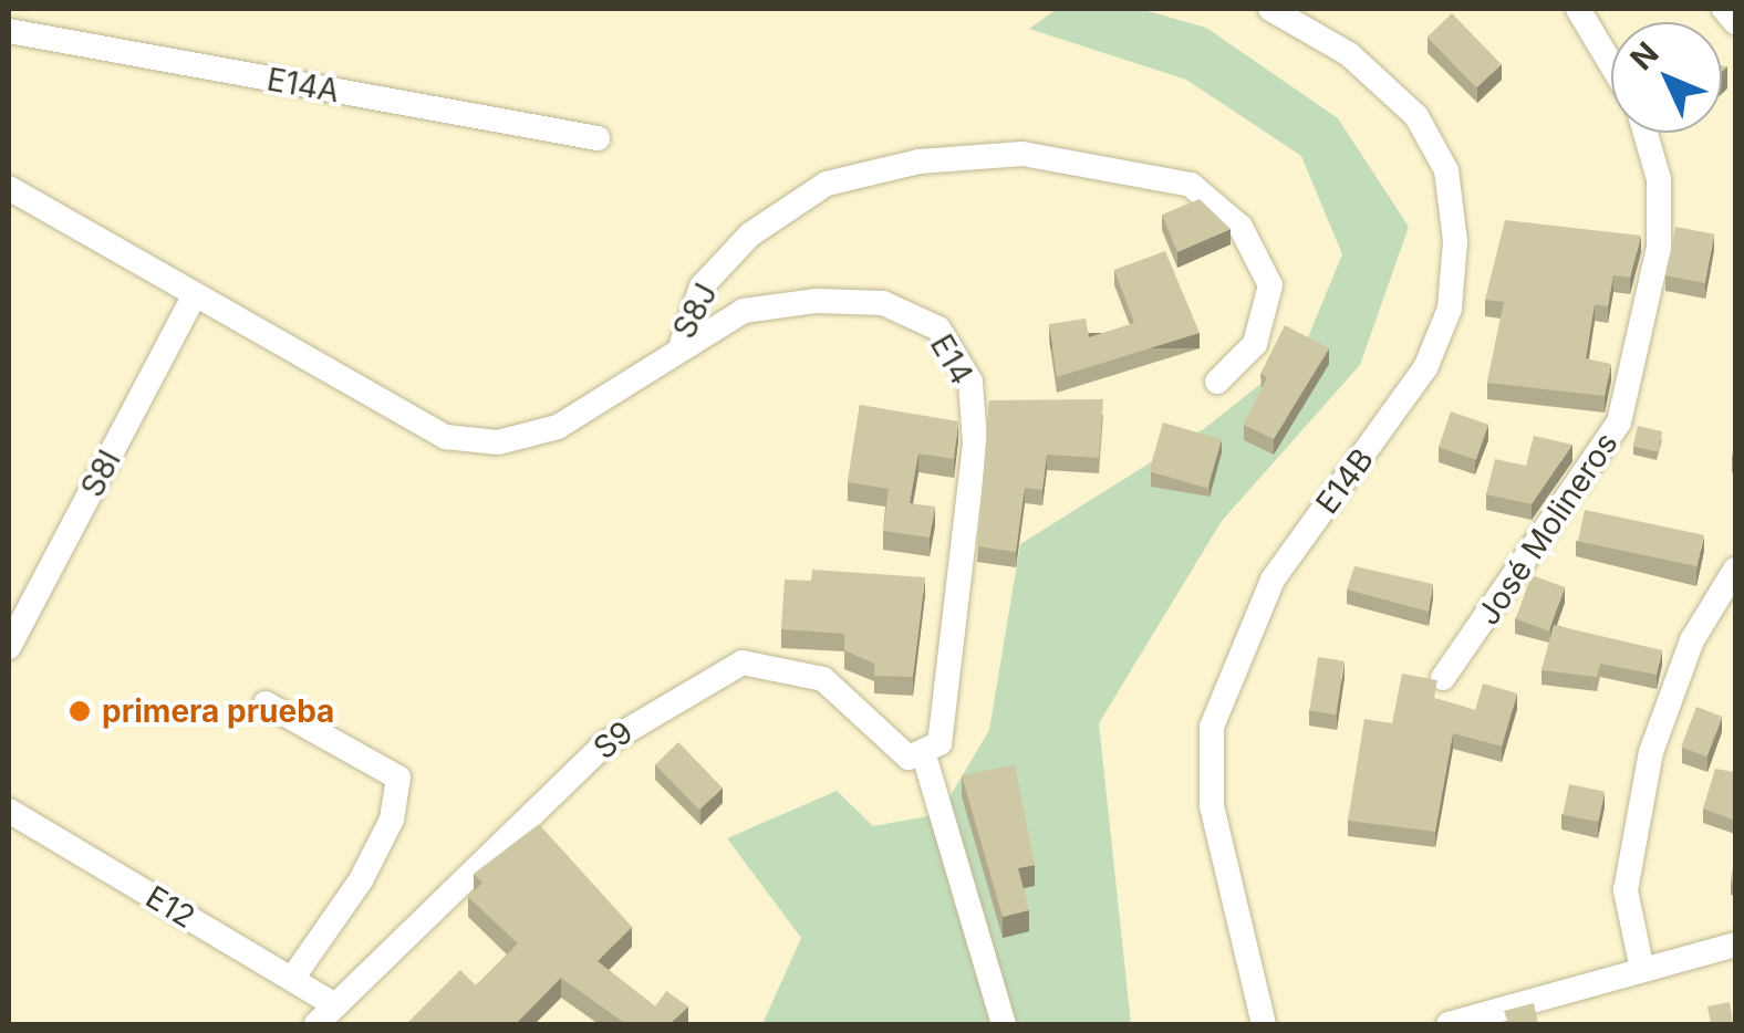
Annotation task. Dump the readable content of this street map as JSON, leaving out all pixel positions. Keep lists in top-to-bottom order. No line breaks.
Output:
{"streets":{"street":["E14A","S8J","E14","S8I","E14B","José Molineros","S9","E12"]},"crossings":[["S8J","E14"],["S8J","S8I"],["E14","S9"],["S9","E12"]],"places":["primera prueba"],"north":"top left"}
